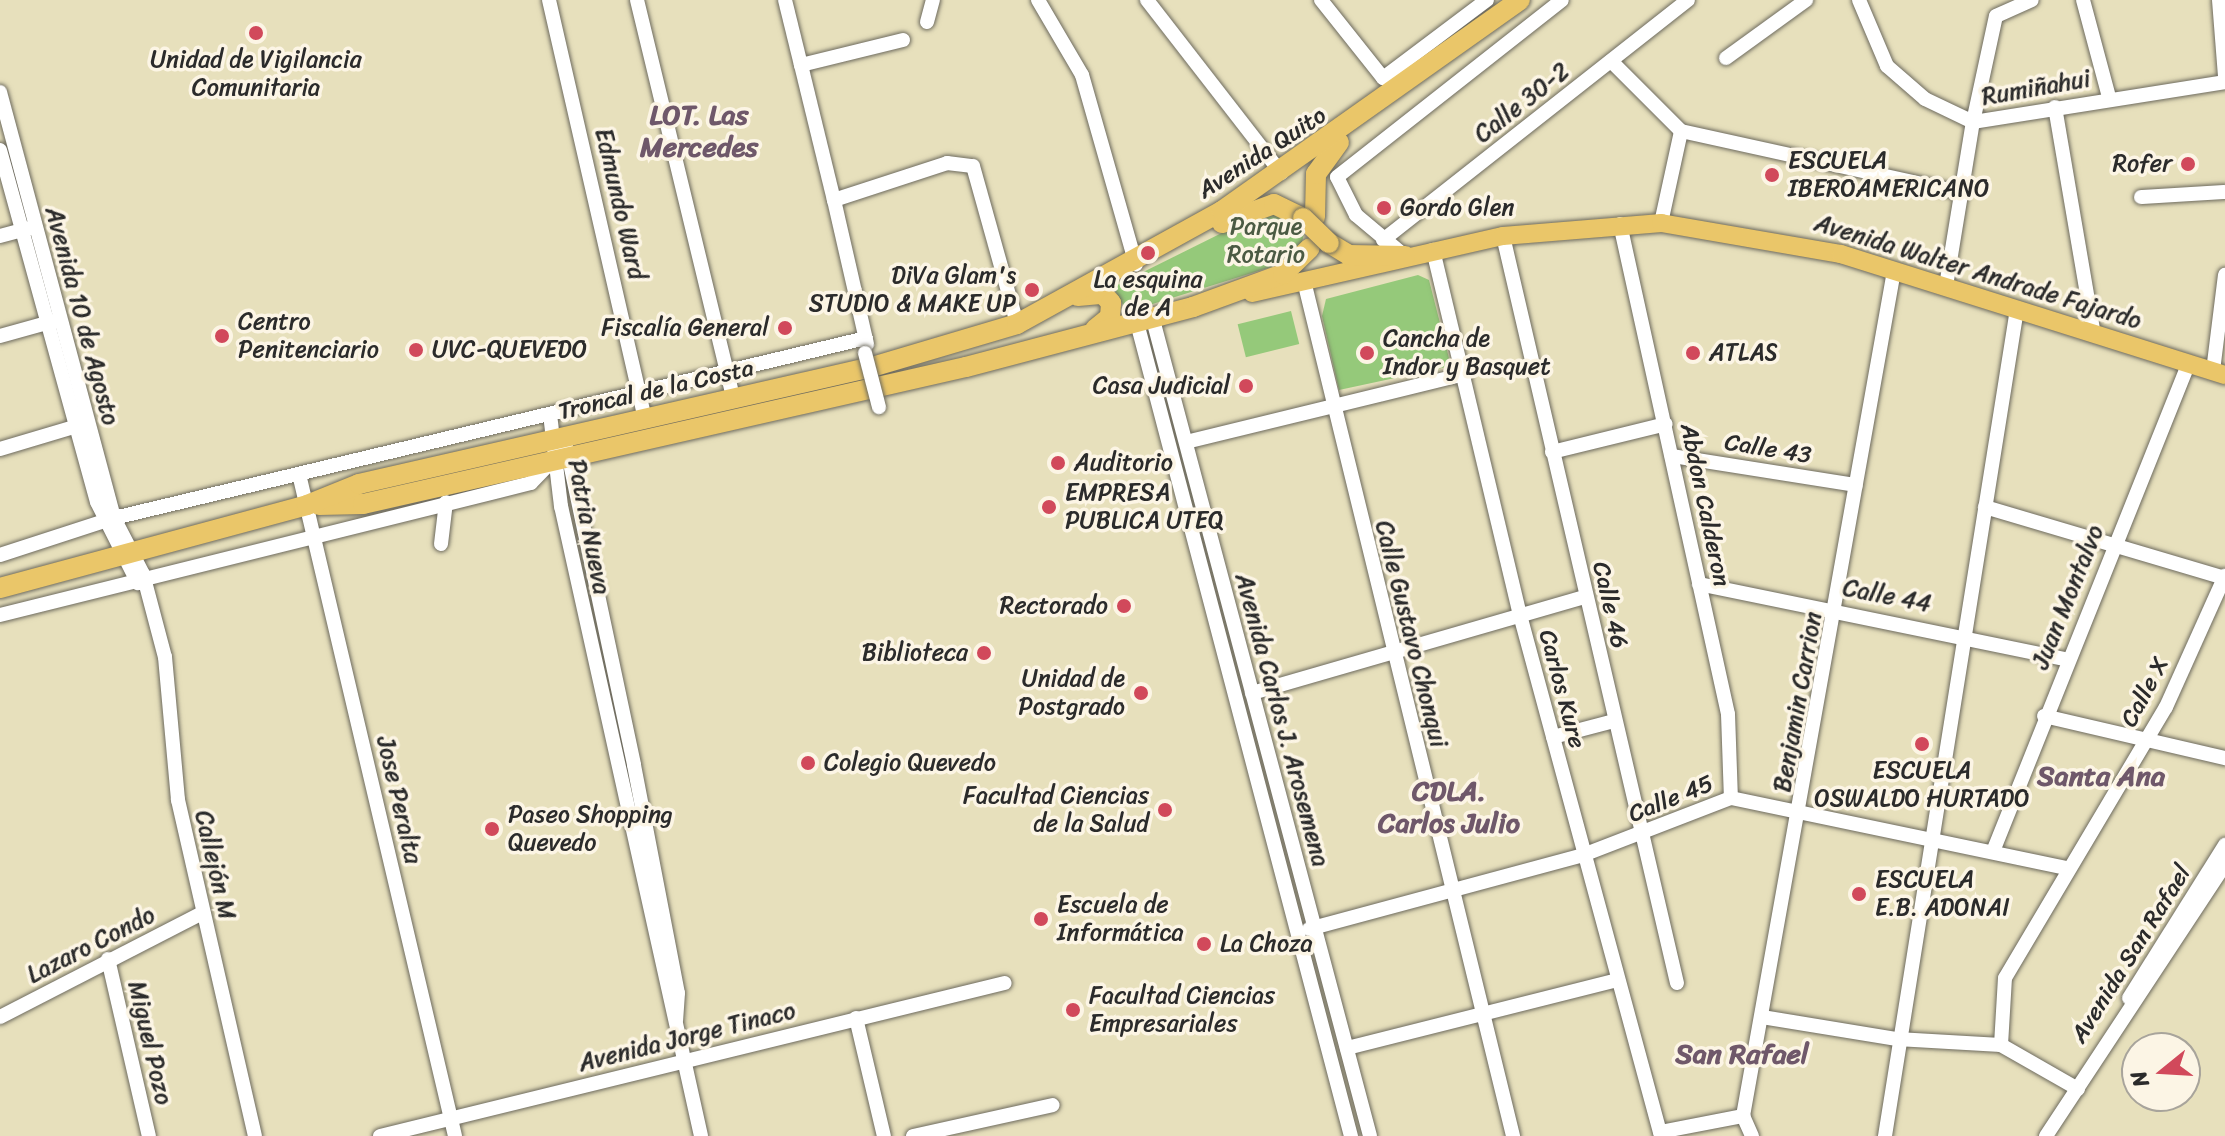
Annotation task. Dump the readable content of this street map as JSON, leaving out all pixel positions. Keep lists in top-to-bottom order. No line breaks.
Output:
{"streets":{"highway":["Avenida Quito","Avenida Walter Andrade Fajardo","Troncal de la Costa"],"street":["Rumiñahui","Calle 30-2","Edmundo Ward","Avenida 10 de Agosto","Calle 43","Abdon Calderon","Patria Nueva","Calle 44","Juan Montalvo","Calle 46","Calle Gustavo Chonqui","Carlos Kure","Calle X","Benjamin Carrion","Avenida Carlos J. Arosemena","Calle 45","Jose Peralta","Callejón M","Lazaro Condo","Avenida San Rafael","Avenida Jorge Tinaco","Miguel Pozo"]},"crossings":[["Rumiñahui","Avenida Walter Andrade Fajardo"],["Avenida Quito","Troncal de la Costa"],["Edmundo Ward","Troncal de la Costa"],["Avenida Walter Andrade Fajardo","Troncal de la Costa"],["Avenida Walter Andrade Fajardo","Abdon Calderon"],["Avenida Walter Andrade Fajardo","Juan Montalvo"],["Avenida Walter Andrade Fajardo","Calle 46"],["Avenida Walter Andrade Fajardo","Calle Gustavo Chonqui"],["Avenida Walter Andrade Fajardo","Carlos Kure"],["Avenida Walter Andrade Fajardo","Benjamin Carrion"],["Avenida Walter Andrade Fajardo","Avenida Carlos J. Arosemena"],["Avenida 10 de Agosto","Troncal de la Costa"],["Avenida 10 de Agosto","Callejón M"],["Troncal de la Costa","Patria Nueva"],["Troncal de la Costa","Jose Peralta"],["Troncal de la Costa","Callejón M"],["Calle 43","Abdon Calderon"],["Calle 43","Benjamin Carrion"],["Abdon Calderon","Calle 44"],["Abdon Calderon","Calle 45"],["Patria Nueva","Avenida Jorge Tinaco"],["Calle 44","Juan Montalvo"],["Calle 44","Benjamin Carrion"],["Juan Montalvo","Calle 45"],["Calle 46","Calle 45"],["Calle Gustavo Chonqui","Calle 45"],["Carlos Kure","Calle 45"],["Calle X","Calle 45"],["Benjamin Carrion","Calle 45"],["Avenida Carlos J. Arosemena","Calle 45"],["Jose Peralta","Avenida Jorge Tinaco"],["Callejón M","Lazaro Condo"],["Lazaro Condo","Miguel Pozo"]],"districts":["LOT. Las Mercedes","Santa Ana","CDLA. Carlos Julio","San Rafael"],"parks":["Parque Rotario"],"places":["Unidad de Vigilancia Comunitaria","Rofer","ESCUELA IBEROAMERICANO","Gordo Glen","La esquina de A","DiVa Glam's STUDIO & MAKE UP","Fiscalía General","Centro Penitenciario","UVC-QUEVEDO","Cancha de Indor y Basquet","ATLAS","Casa Judicial","Auditorio","EMPRESA PUBLICA UTEQ","Rectorado","Biblioteca","Unidad de Postgrado","ESCUELA OSWALDO HURTADO","Colegio Quevedo","Facultad Ciencias de la Salud","Paseo Shopping Quevedo","ESCUELA E.B. ADONAI","Escuela de Informática","La Choza","Facultad Ciencias Empresariales"],"north":"left"}
